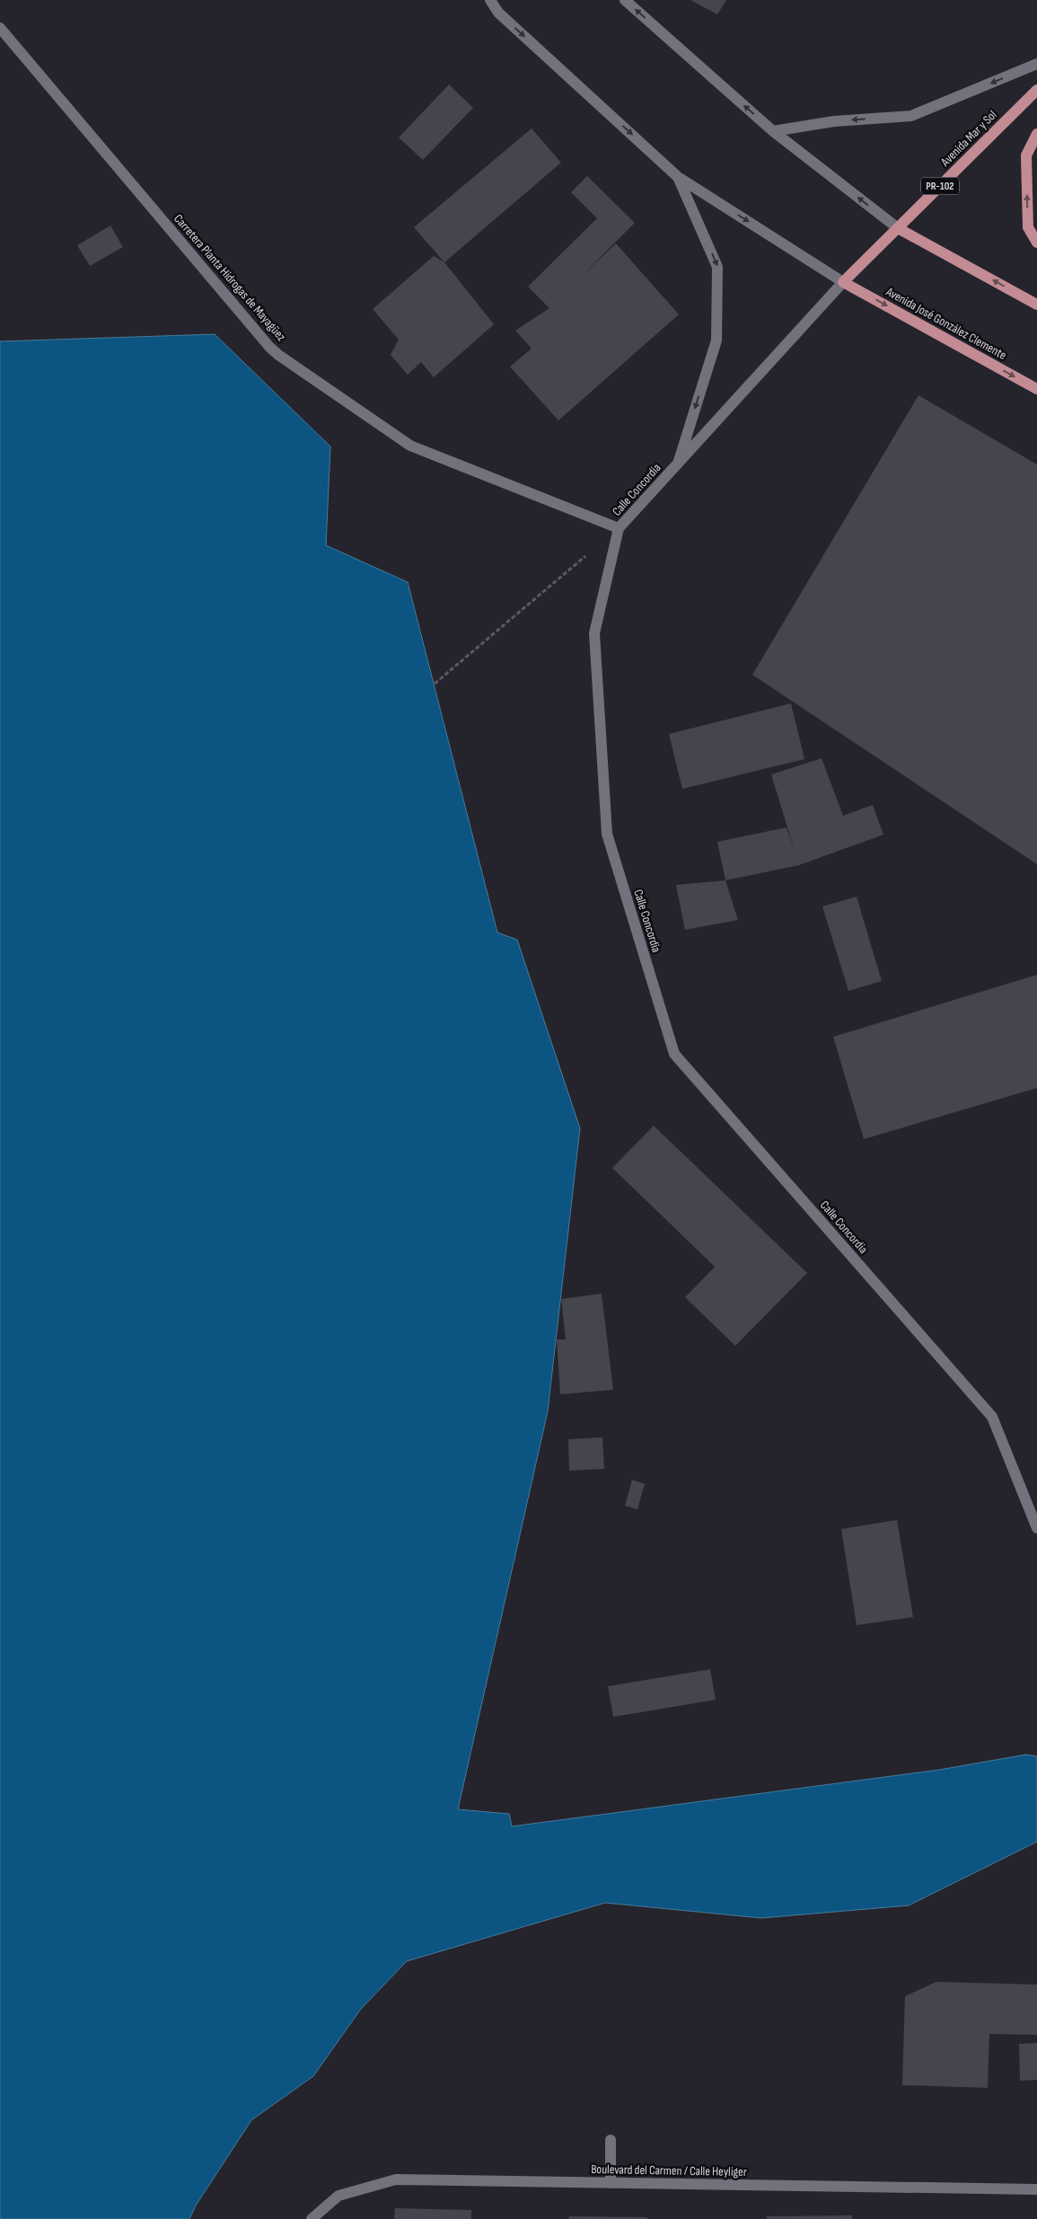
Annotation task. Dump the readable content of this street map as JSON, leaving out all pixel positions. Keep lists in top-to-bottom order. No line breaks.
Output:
{"streets":{"main road":["Avenida Mar y Sol","PR-102","Avenida José González Clemente"],"street":["Carretera Planta Hidrogas de Mayagüez","Calle Concordia","Boulevard del Carmen / Calle Heyliger"]},"crossings":[["Avenida Mar y Sol","Avenida José González Clemente"],["Avenida Mar y Sol","Calle Concordia"],["Carretera Planta Hidrogas de Mayagüez","Calle Concordia"],["Avenida José González Clemente","Calle Concordia"]]}
